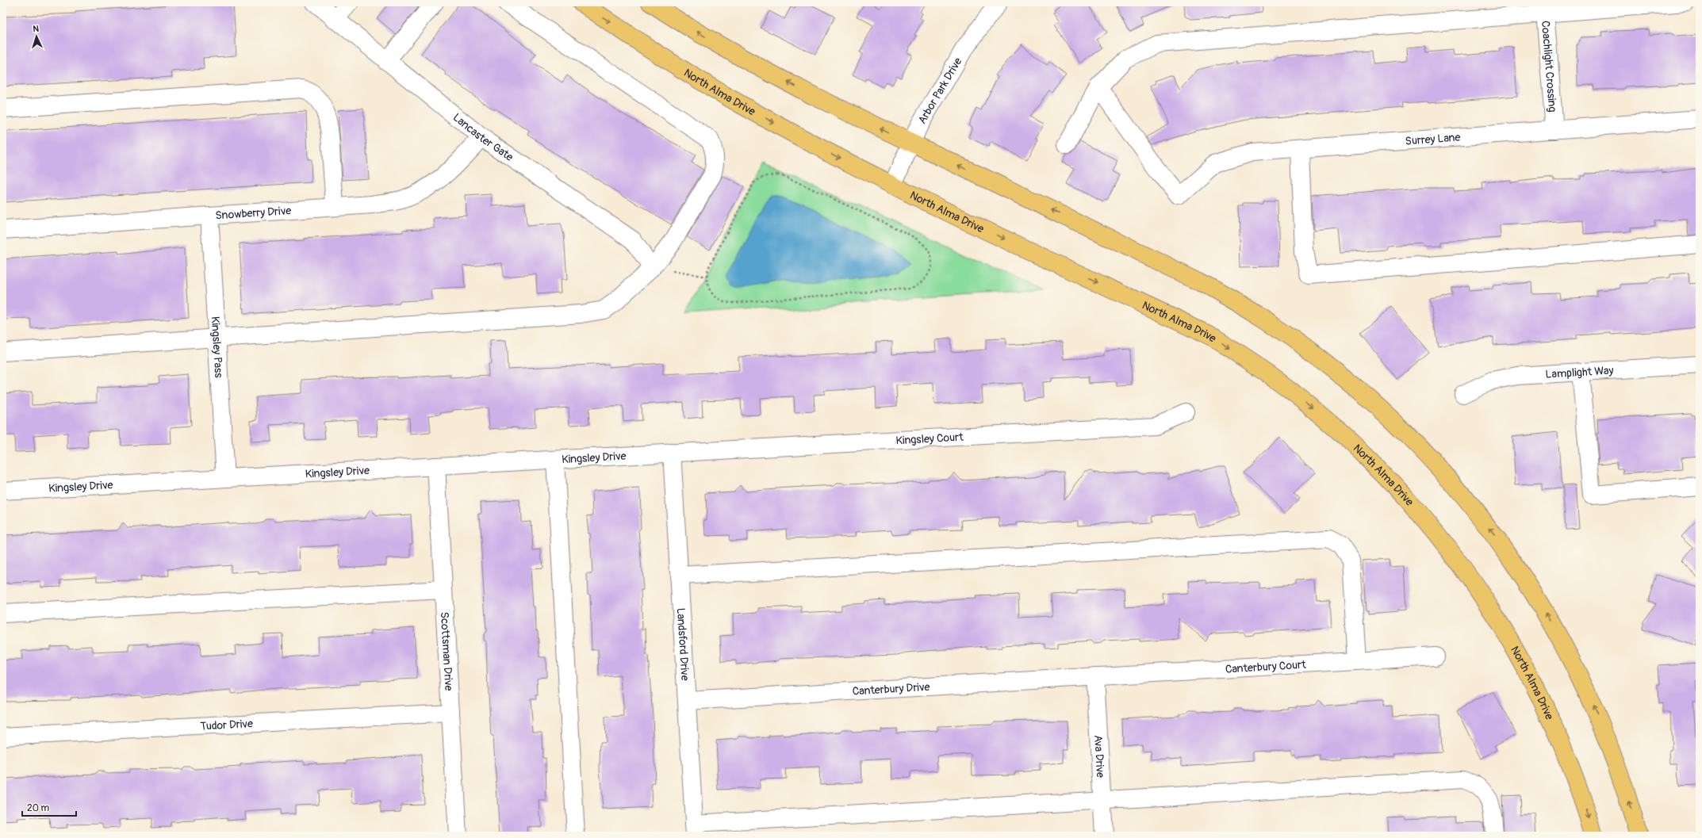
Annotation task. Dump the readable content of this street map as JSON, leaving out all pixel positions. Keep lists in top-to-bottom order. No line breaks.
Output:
{"streets":{"main road":["North Alma Drive"],"street":["Coachlight Crossing","Arbor Park Drive","Lancaster Gate","Surrey Lane","Snowberry Drive","Kingsley Pass","Lamplight Way","Kingsley Court","Kingsley Drive","Landsford Drive","Scottsman Drive","Canterbury Court","Canterbury Drive","Tudor Drive","Ava Drive"]},"crossings":[["Coachlight Crossing","Surrey Lane"],["Arbor Park Drive","North Alma Drive"],["Lancaster Gate","Snowberry Drive"],["Snowberry Drive","Kingsley Pass"],["Kingsley Pass","Kingsley Drive"],["Kingsley Court","Kingsley Drive"],["Kingsley Court","Landsford Drive"],["Kingsley Drive","Landsford Drive"],["Kingsley Drive","Scottsman Drive"],["Landsford Drive","Canterbury Drive"],["Scottsman Drive","Tudor Drive"],["Canterbury Court","Canterbury Drive"],["Canterbury Court","Ava Drive"],["Canterbury Drive","Ava Drive"]],"scale_bar":"20 m","north":"top"}
